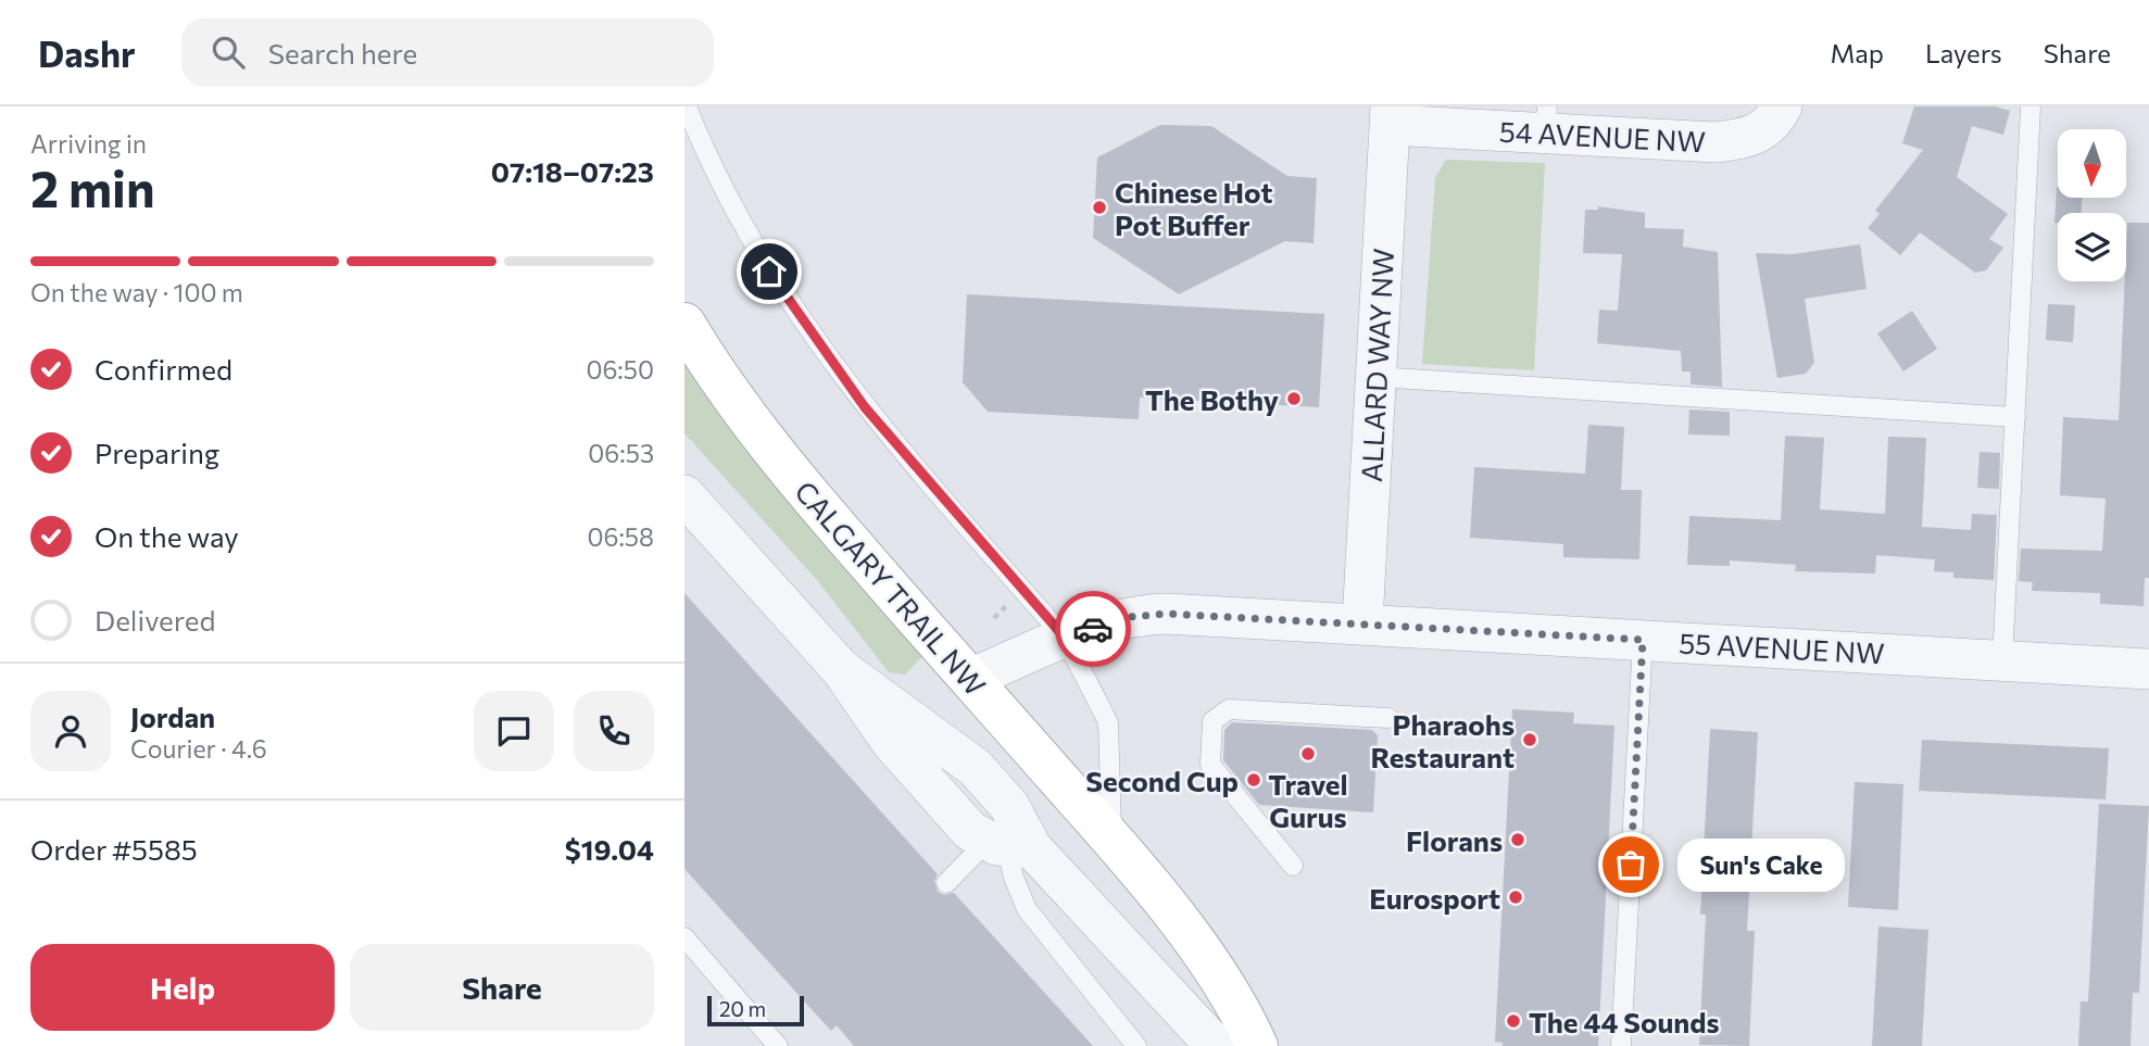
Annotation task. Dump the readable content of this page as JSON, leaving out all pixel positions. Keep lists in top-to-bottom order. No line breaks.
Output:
{"streets":{"main road":["CALGARY TRAIL NW"],"street":["54 AVENUE NW","ALLARD WAY NW","55 AVENUE NW"]},"crossings":[["54 AVENUE NW","ALLARD WAY NW"],["ALLARD WAY NW","55 AVENUE NW"],["CALGARY TRAIL NW","55 AVENUE NW"]],"places":["Chinese Hot Pot Buffer","The Bothy","Pharaohs Restaurant","Travel Gurus","Second Cup","Florans","Sun's Cake","Eurosport","The 44 Sounds"],"scale_bar":"20 m","north":"bottom","page":{"header":"Dashr","search":"Search here","nav":["Map","Layers","Share"],"heading":["2 min","Arriving in","07:18–07:23"],"panel":["Jordan","Courier · 4.6","Order #5585","$19.04"],"bar":"On the way · 100 m","list":[["Confirmed","06:50"],["Preparing","06:53"],["On the way","06:58"],"Delivered"],"bubble":"Sun's Cake","buttons":["Help","Share"],"scale":"20 m"}}
